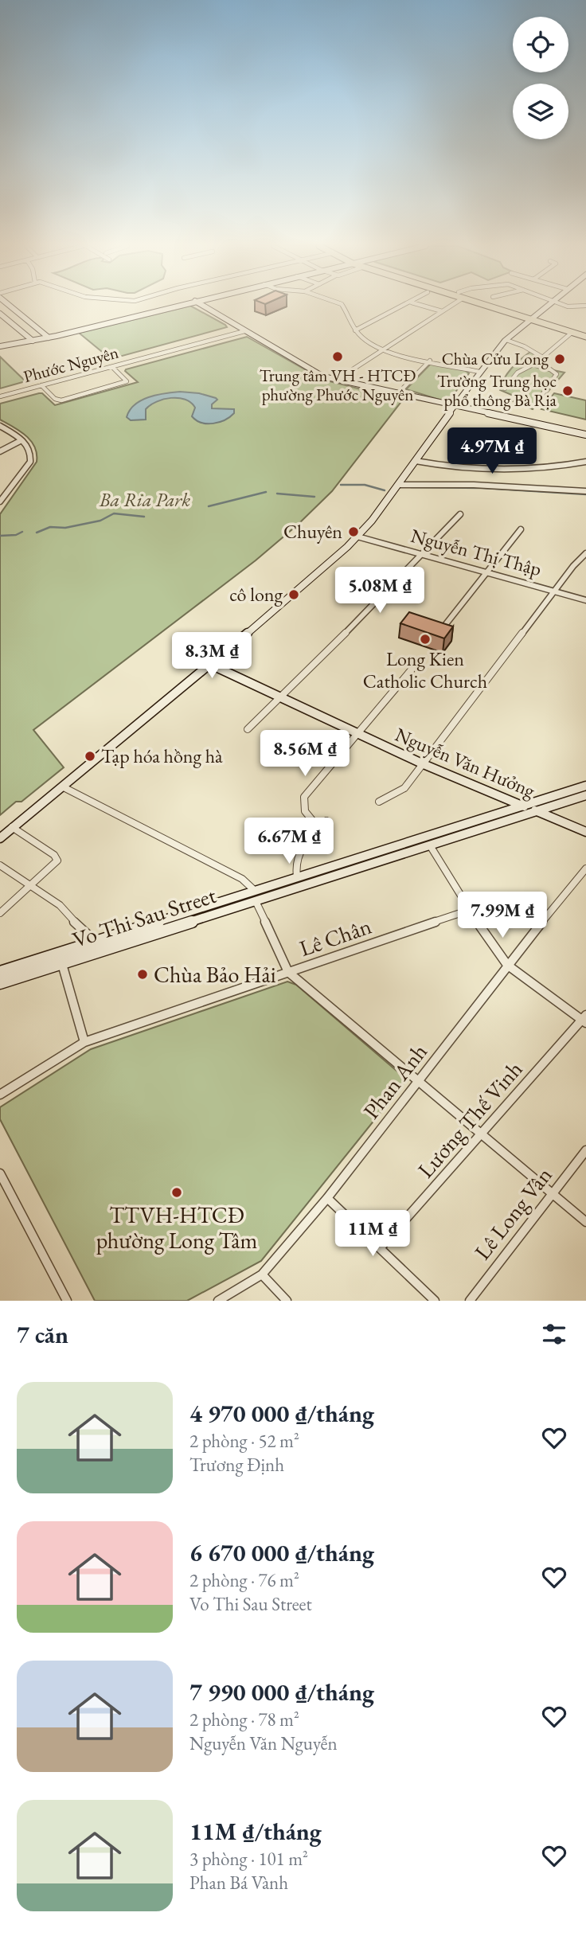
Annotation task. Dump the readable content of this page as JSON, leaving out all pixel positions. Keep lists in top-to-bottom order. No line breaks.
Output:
{"streets":{"street":["Phước Nguyên","Nguyễn Thị Thập","Nguyễn Văn Hưởng","Vo Thi Sau Street","Lê Chân","Phan Anh","Lương Thế Vinh","Lê Long Vân"]},"crossings":[["Nguyễn Văn Hưởng","Vo Thi Sau Street"]],"parks":["Ba Ria Park"],"places":["Trung tâm VH - HTCĐ phường Phước Nguyên","Chùa Cửu Long","Trường Trung học phổ thông Bà Rịa","Chuyên","cô long","Long Kien Catholic Church","Tạp hóa hồng hà","Chùa Bảo Hải","TTVH-HTCĐ phường Long Tâm"],"page":{"price":["4.97M ₫","5.08M ₫","8.3M ₫","8.56M ₫","6.67M ₫","7.99M ₫","11M ₫"],"heading":"7 căn","list":[{"name":"4 970 000 ₫/tháng","note":"2 phòng · 52 m² · Trương Định"},{"name":"6 670 000 ₫/tháng","note":"2 phòng · 76 m² · Vo Thi Sau Street"},{"name":"7 990 000 ₫/tháng","note":"2 phòng · 78 m² · Nguyễn Văn Nguyễn"},{"name":"11M ₫/tháng","note":"3 phòng · 101 m² · Phan Bá Vành"}]}}
